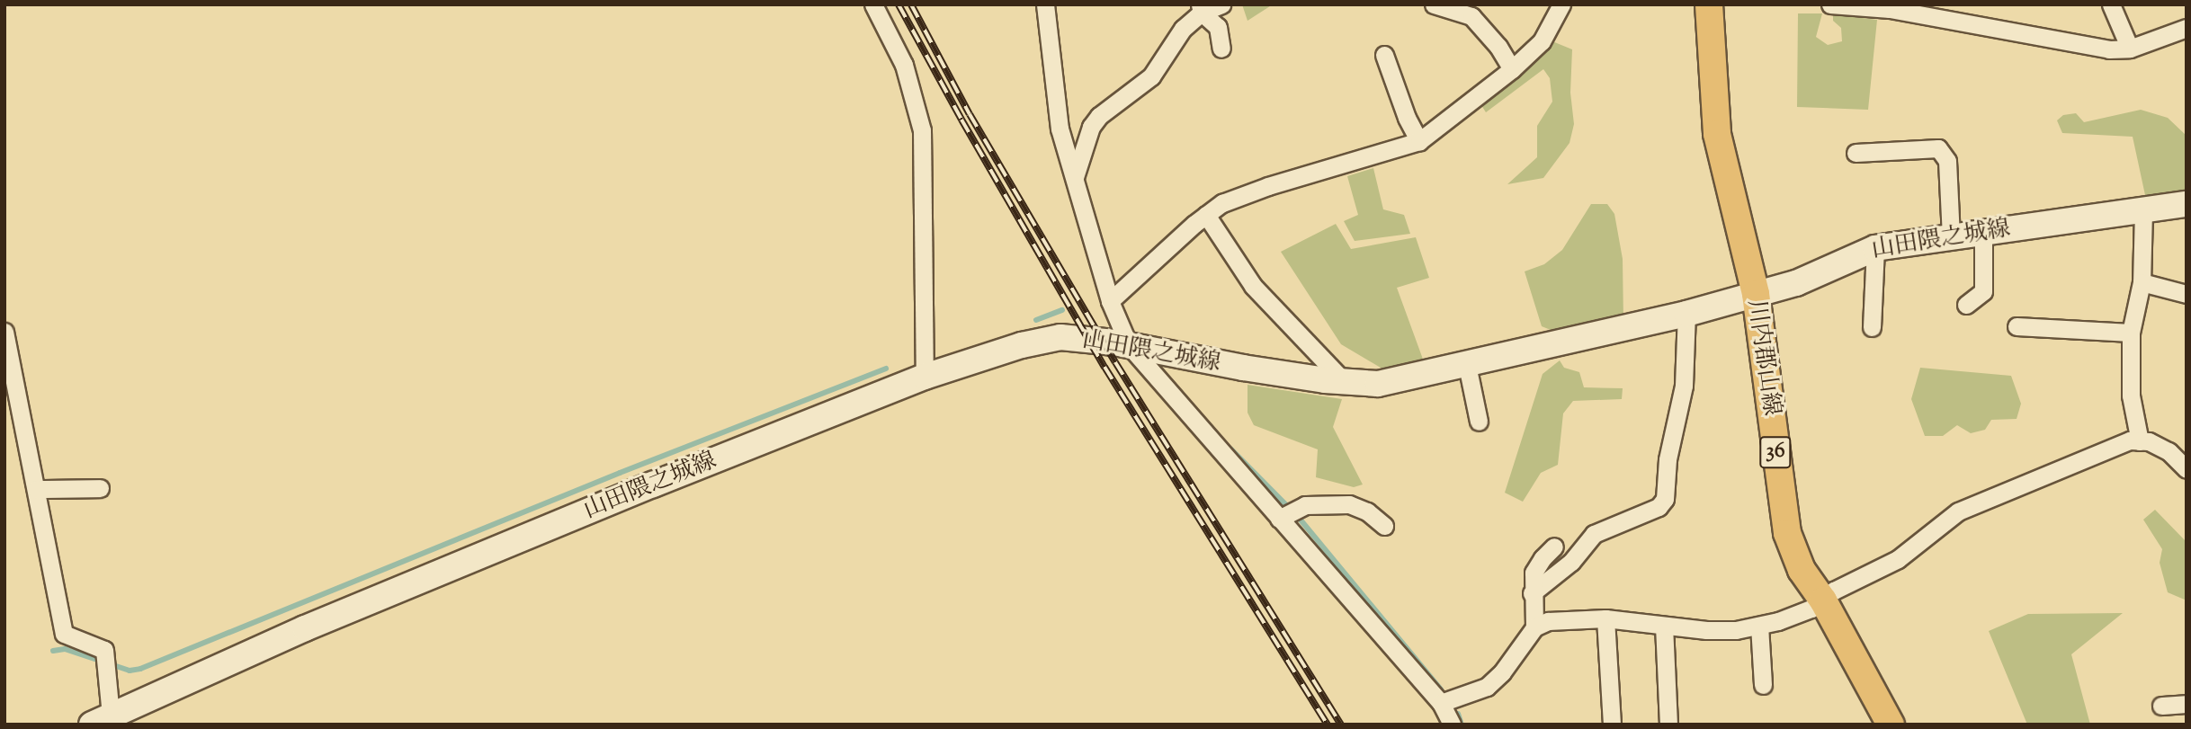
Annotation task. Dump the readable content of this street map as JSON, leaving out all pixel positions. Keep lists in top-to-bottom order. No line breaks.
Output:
{"streets":{"main road":["山田隈之城線","川内郡山線","36"]},"crossings":[["山田隈之城線","川内郡山線"]]}
